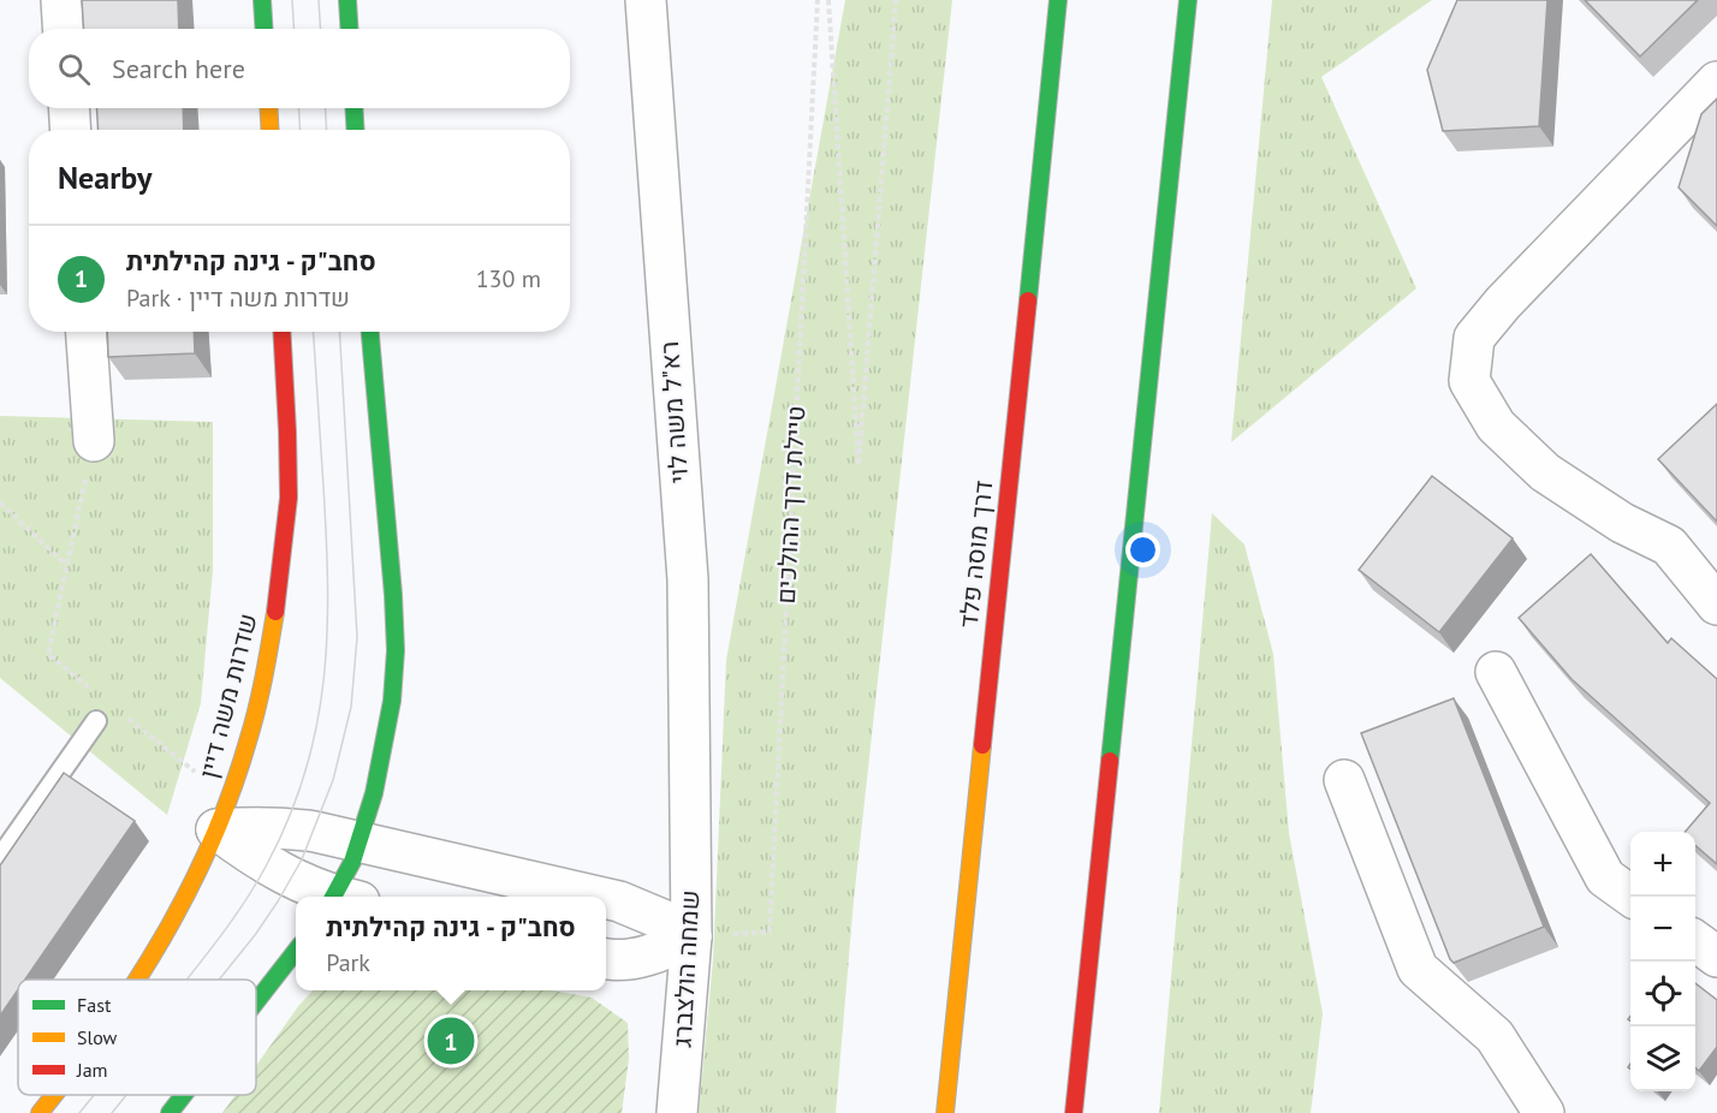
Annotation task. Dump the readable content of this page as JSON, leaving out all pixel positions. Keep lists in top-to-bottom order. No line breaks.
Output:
{"streets":{"main road":["דרך מוסה פלד","שדרות משה דיין"],"street":["רא\"ל משה לוי","שמחה הולצברג"],"path":["טיילת דרך ההולכים"]},"crossings":[["רא\"ל משה לוי","שמחה הולצברג"],["טיילת דרך ההולכים","שמחה הולצברג"]],"legend":["Fast","Slow","Jam"],"page":{"search":"Search here","heading":"Nearby","list":[{"mark":"1","name":"סחב\"ק - גינה קהילתית","note":"Park · שדרות משה דיין","value":"130 m"}],"map_buttons":["+","−"],"popup":["סחב\"ק - גינה קהילתית","Park"],"pins":"1"}}
